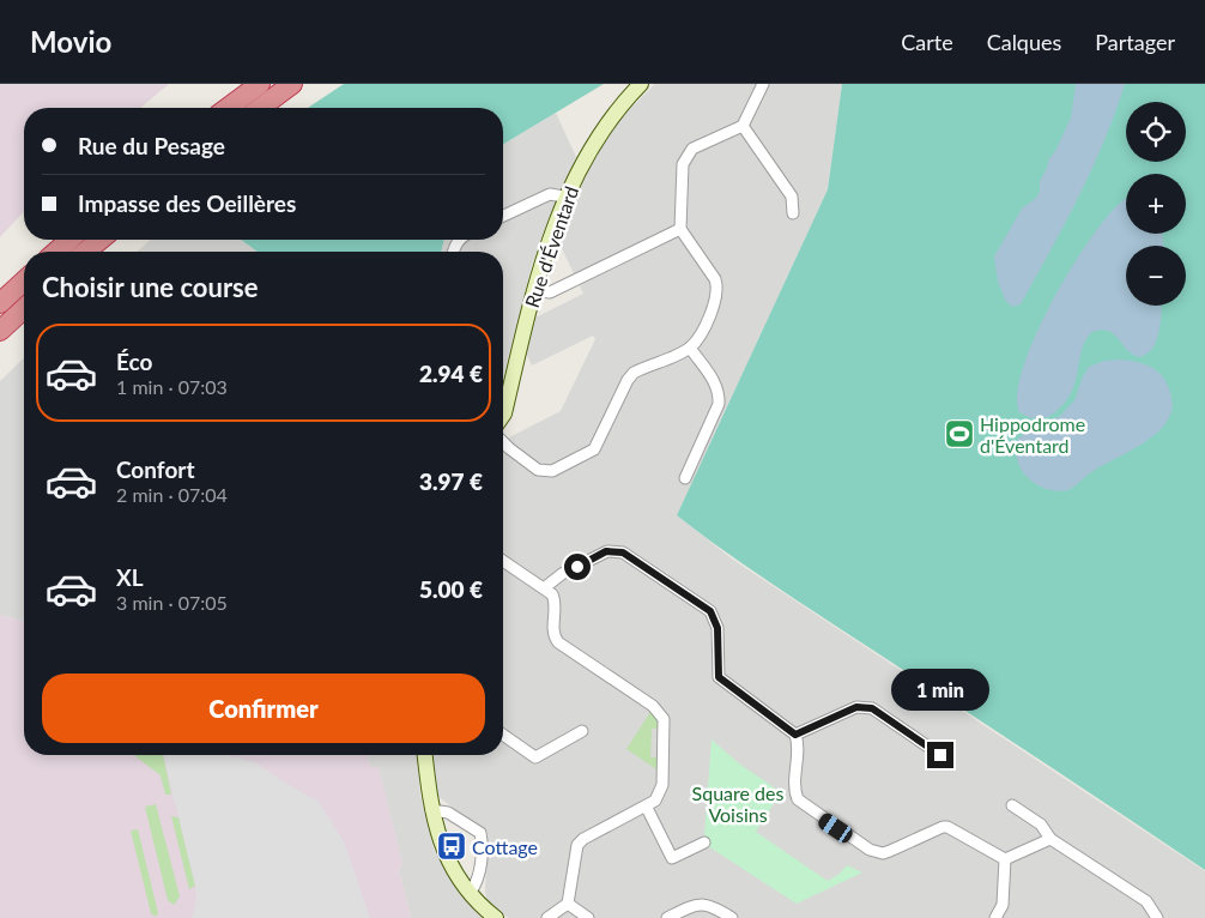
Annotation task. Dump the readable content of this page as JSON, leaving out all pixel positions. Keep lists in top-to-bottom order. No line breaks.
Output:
{"streets":{"street":["Rue d'Éventard"]},"parks":["Square des Voisins"],"places":{"sports":["Hippodrome d'Éventard"],"bus stop":["Cottage"]},"page":{"header":"Movio","nav":["Carte","Calques","Partager"],"map_buttons":["+","−"],"banner":["Rue du Pesage","Impasse des Oeillères"],"heading":"Choisir une course","list":[{"name":"Éco","note":"1 min · 07:03","value":"2.94 €"},{"name":"Confort","note":"2 min · 07:04","value":"3.97 €"},{"name":"XL","note":"3 min · 07:05","value":"5.00 €"}],"buttons":"Confirmer","bubble":"1 min"}}
